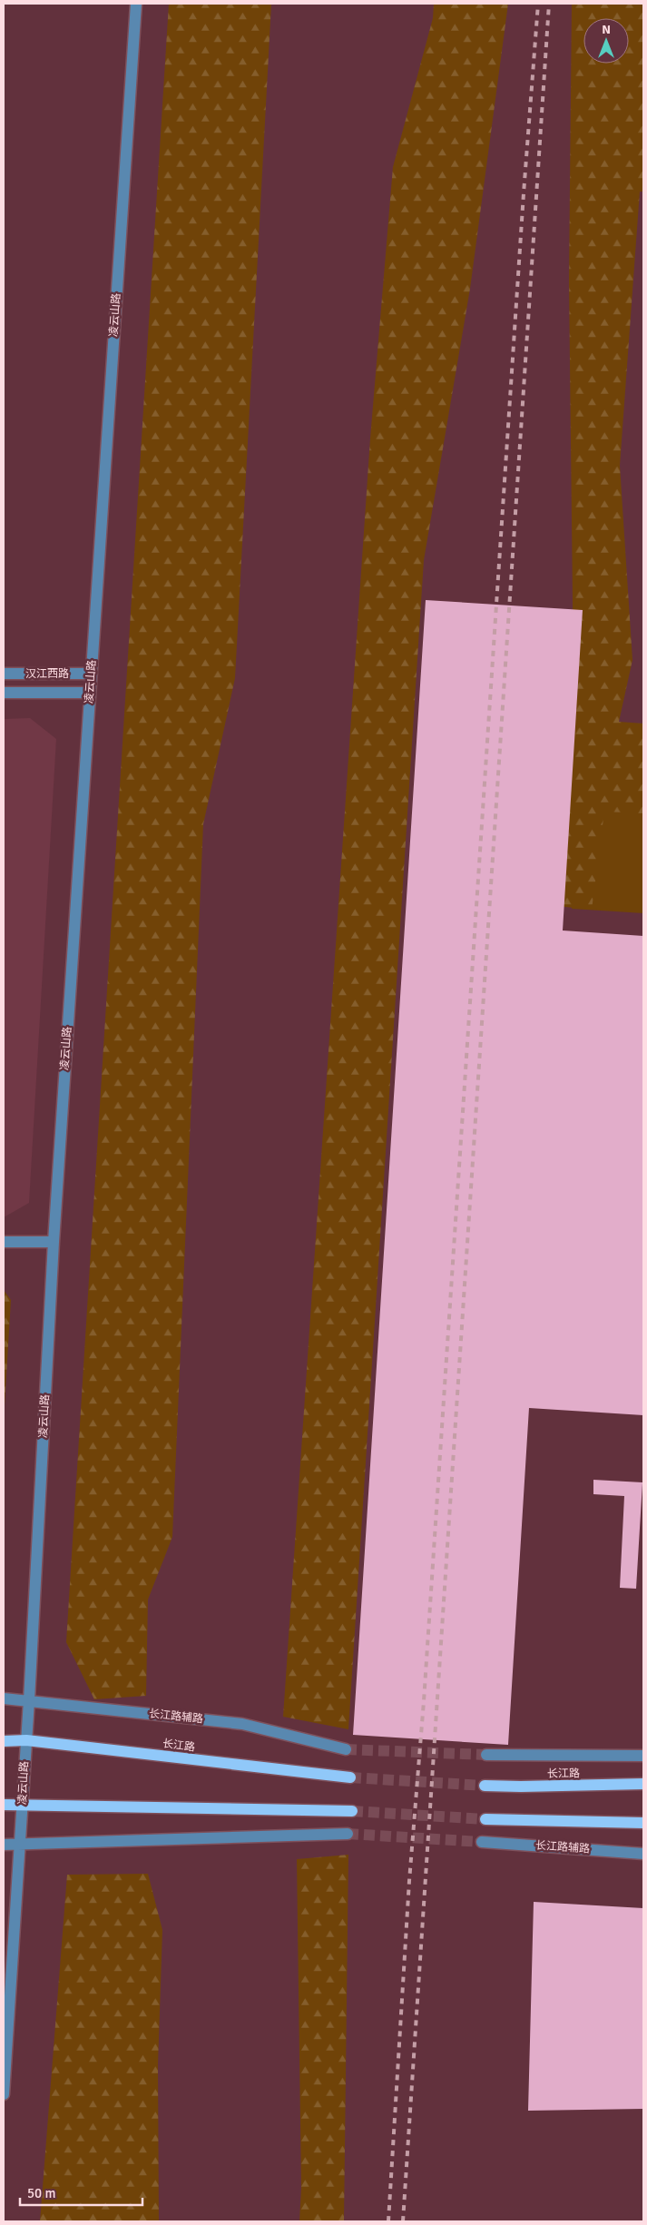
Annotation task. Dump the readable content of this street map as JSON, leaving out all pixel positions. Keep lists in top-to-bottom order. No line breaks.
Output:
{"streets":{"main road":["长江路"],"street":["凌云山路","汉江西路","长江路辅路"]},"crossings":[["凌云山路","汉江西路"],["凌云山路","长江路辅路"],["凌云山路","长江路"]],"scale_bar":"50 m","north":"top"}
